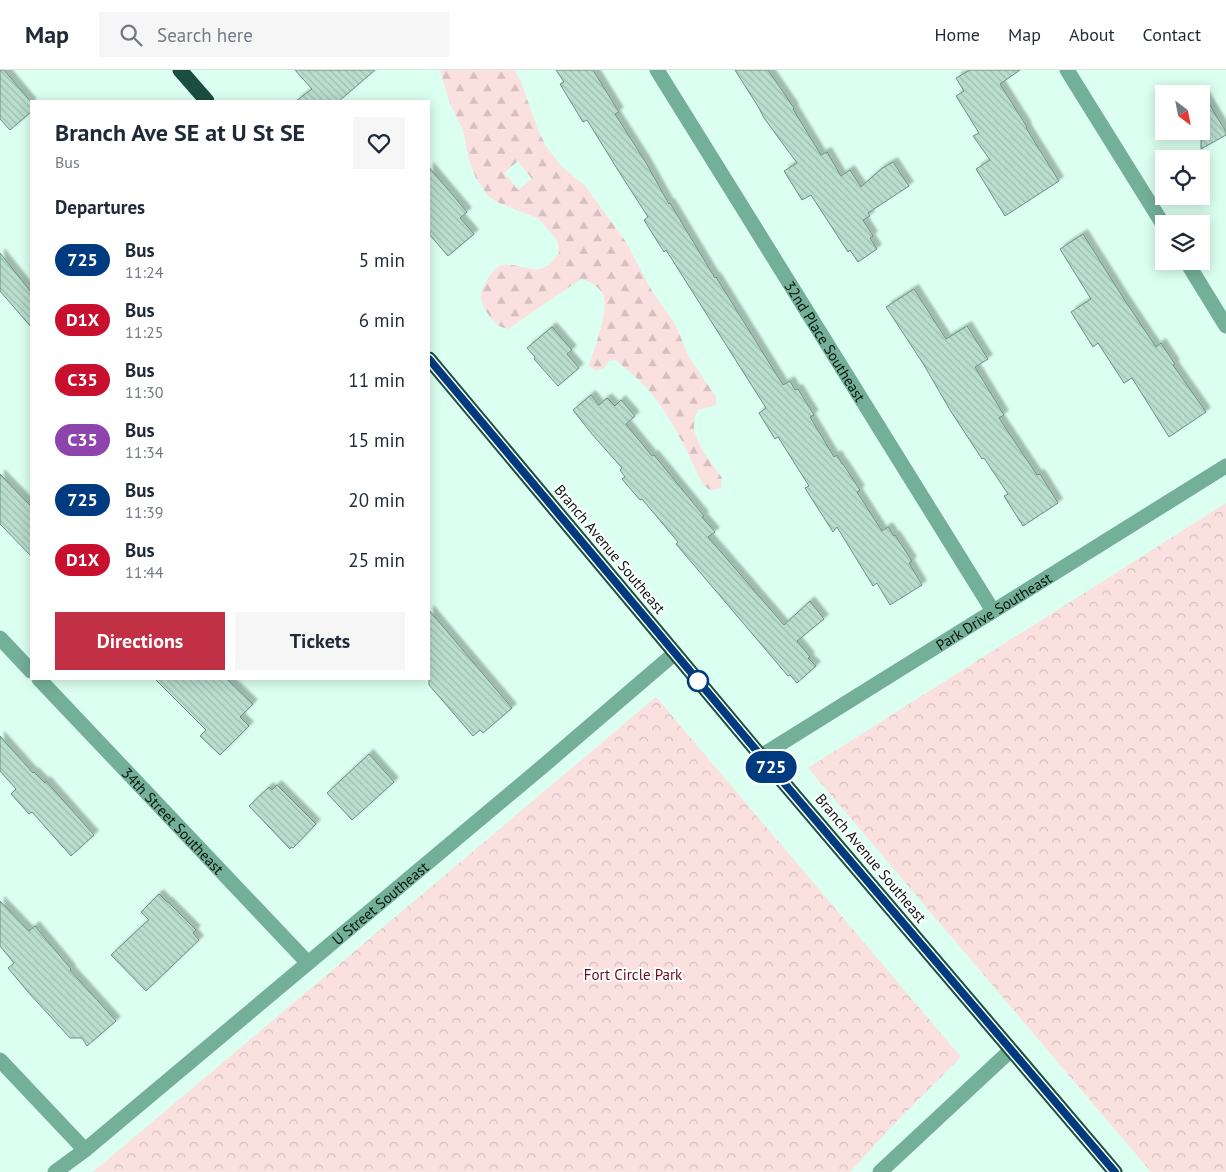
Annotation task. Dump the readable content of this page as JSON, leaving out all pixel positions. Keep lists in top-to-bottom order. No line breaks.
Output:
{"streets":{"highway":["Branch Avenue Southeast"],"street":["32nd Place Southeast","Park Drive Southeast","34th Street Southeast","U Street Southeast"]},"crossings":[["32nd Place Southeast","Park Drive Southeast"],["Branch Avenue Southeast","Park Drive Southeast"],["Branch Avenue Southeast","U Street Southeast"],["34th Street Southeast","U Street Southeast"]],"parks":["Fort Circle Park"],"lines":["bus line 725"],"north":"bottom right","page":{"header":"Map","search":"Search here","nav":["Home","Map","About","Contact"],"on_map":"725","heading":[["Branch Ave SE at U St SE","Bus"],"Departures"],"list":[{"mark":"725","name":"Bus","note":"11:24","value":"5 min"},{"mark":"D1X","name":"Bus","note":"11:25","value":"6 min"},{"mark":"C35","name":"Bus","note":"11:30","value":"11 min"},{"mark":"C35","name":"Bus","note":"11:34","value":"15 min"},{"mark":"725","name":"Bus","note":"11:39","value":"20 min"},{"mark":"D1X","name":"Bus","note":"11:44","value":"25 min"}],"buttons":["Directions","Tickets"]}}
